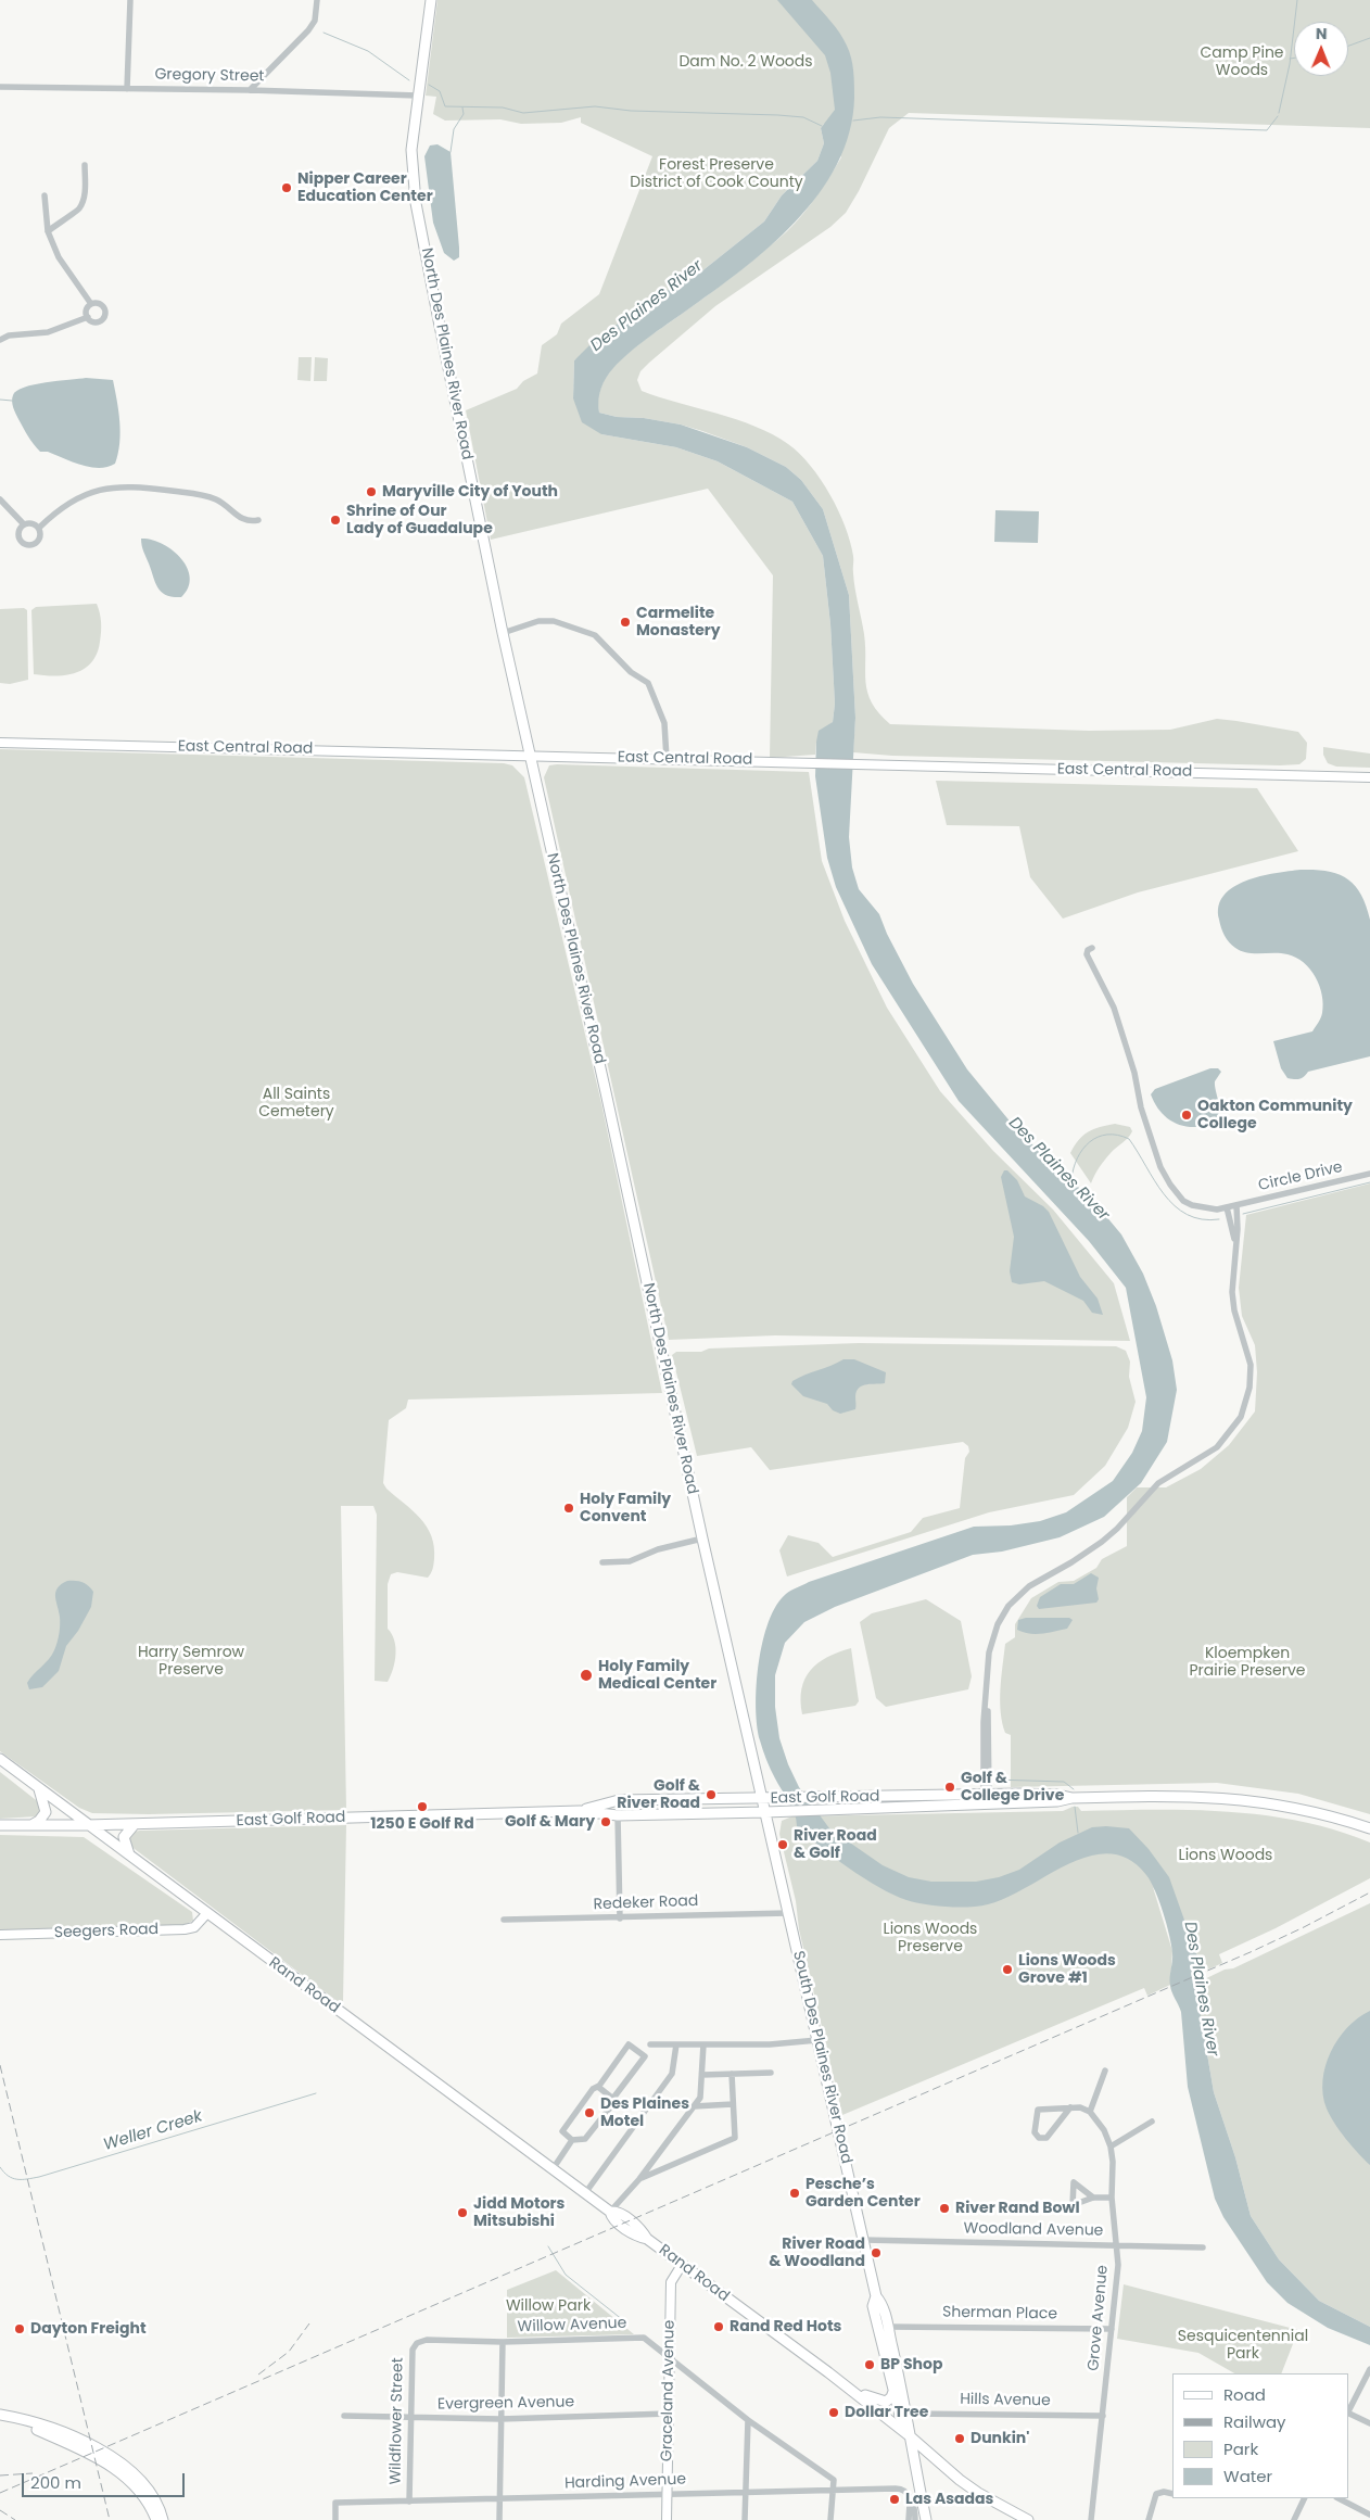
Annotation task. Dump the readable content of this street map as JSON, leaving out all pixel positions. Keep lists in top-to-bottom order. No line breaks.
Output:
{"streets":{"main road":["North Des Plaines River Road","East Central Road","East Golf Road","Seegers Road","Rand Road","South Des Plaines River Road","Graceland Avenue"],"street":["Gregory Street","Circle Drive","Redeker Road","Woodland Avenue","Sherman Place","Grove Avenue","Willow Avenue","Hills Avenue","Evergreen Avenue","Wildflower Street","Harding Avenue"]},"crossings":[["Gregory Street","North Des Plaines River Road"],["North Des Plaines River Road","East Central Road"],["North Des Plaines River Road","East Golf Road"],["North Des Plaines River Road","Redeker Road"],["North Des Plaines River Road","South Des Plaines River Road"],["East Golf Road","Rand Road"],["Redeker Road","South Des Plaines River Road"],["Seegers Road","Rand Road"],["Rand Road","South Des Plaines River Road"],["Rand Road","Graceland Avenue"],["South Des Plaines River Road","Woodland Avenue"],["South Des Plaines River Road","Sherman Place"],["South Des Plaines River Road","Hills Avenue"],["Woodland Avenue","Grove Avenue"],["Sherman Place","Grove Avenue"],["Grove Avenue","Hills Avenue"],["Willow Avenue","Graceland Avenue"],["Willow Avenue","Wildflower Street"],["Willow Avenue","Harding Avenue"],["Graceland Avenue","Evergreen Avenue"],["Graceland Avenue","Harding Avenue"],["Evergreen Avenue","Wildflower Street"],["Wildflower Street","Harding Avenue"]],"water":["Des Plaines River","Weller Creek"],"parks":["Camp Pine Woods","Dam No. 2 Woods","Forest Preserve District of Cook County","All Saints Cemetery","Harry Semrow Preserve","Kloempken Prairie Preserve","Lions Woods","Lions Woods Preserve","Willow Park","Sesquicentennial Park"],"places":["Nipper Career Education Center","Maryville City of Youth","Shrine of Our Lady of Guadalupe","Carmelite Monastery","Oakton Community College","Holy Family Convent","Holy Family Medical Center","Golf & College Drive","Golf & River Road","1250 E Golf Rd","Golf & Mary","River Road & Golf","Lions Woods Grove #1","Des Plaines Motel","Pesche’s Garden Center","River Rand Bowl","Jidd Motors Mitsubishi","River Road & Woodland","Rand Red Hots","Dayton Freight","BP Shop","Dollar Tree","Dunkin'","Las Asadas"],"legend":["Road","Railway","Park","Water"],"scale_bar":"200 m","north":"top"}
